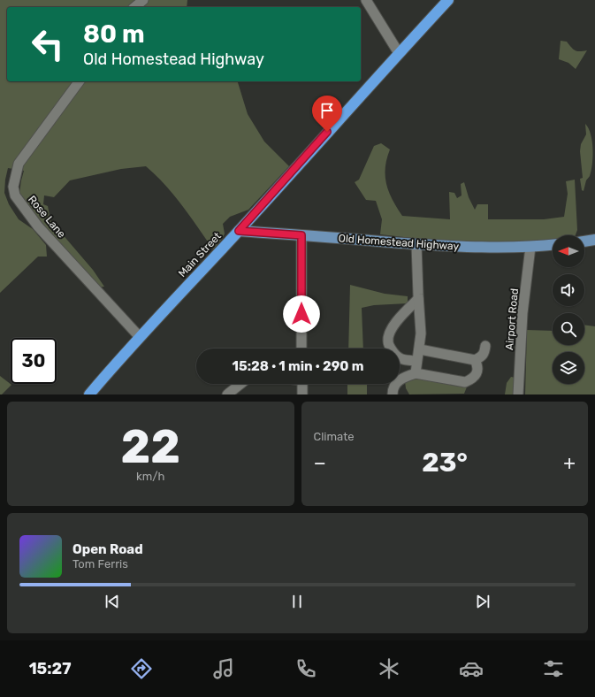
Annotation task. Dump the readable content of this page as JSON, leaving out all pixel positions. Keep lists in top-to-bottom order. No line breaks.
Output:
{"streets":{"highway":["Main Street"],"main road":["Old Homestead Highway"],"street":["Rose Lane","Airport Road"]},"crossings":[["Rose Lane","Main Street"],["Old Homestead Highway","Main Street"],["Old Homestead Highway","Airport Road"]],"north":"left","page":{"turn":["80 m","Old Homestead Highway"],"limit":"30","trip":"15:28 · 1 min · 290 m","tile":[["22","km/h"],"Climate"],"heat":["−","23°","+"],"song":["Open Road","Tom Ferris"],"tabs":"15:27"}}
